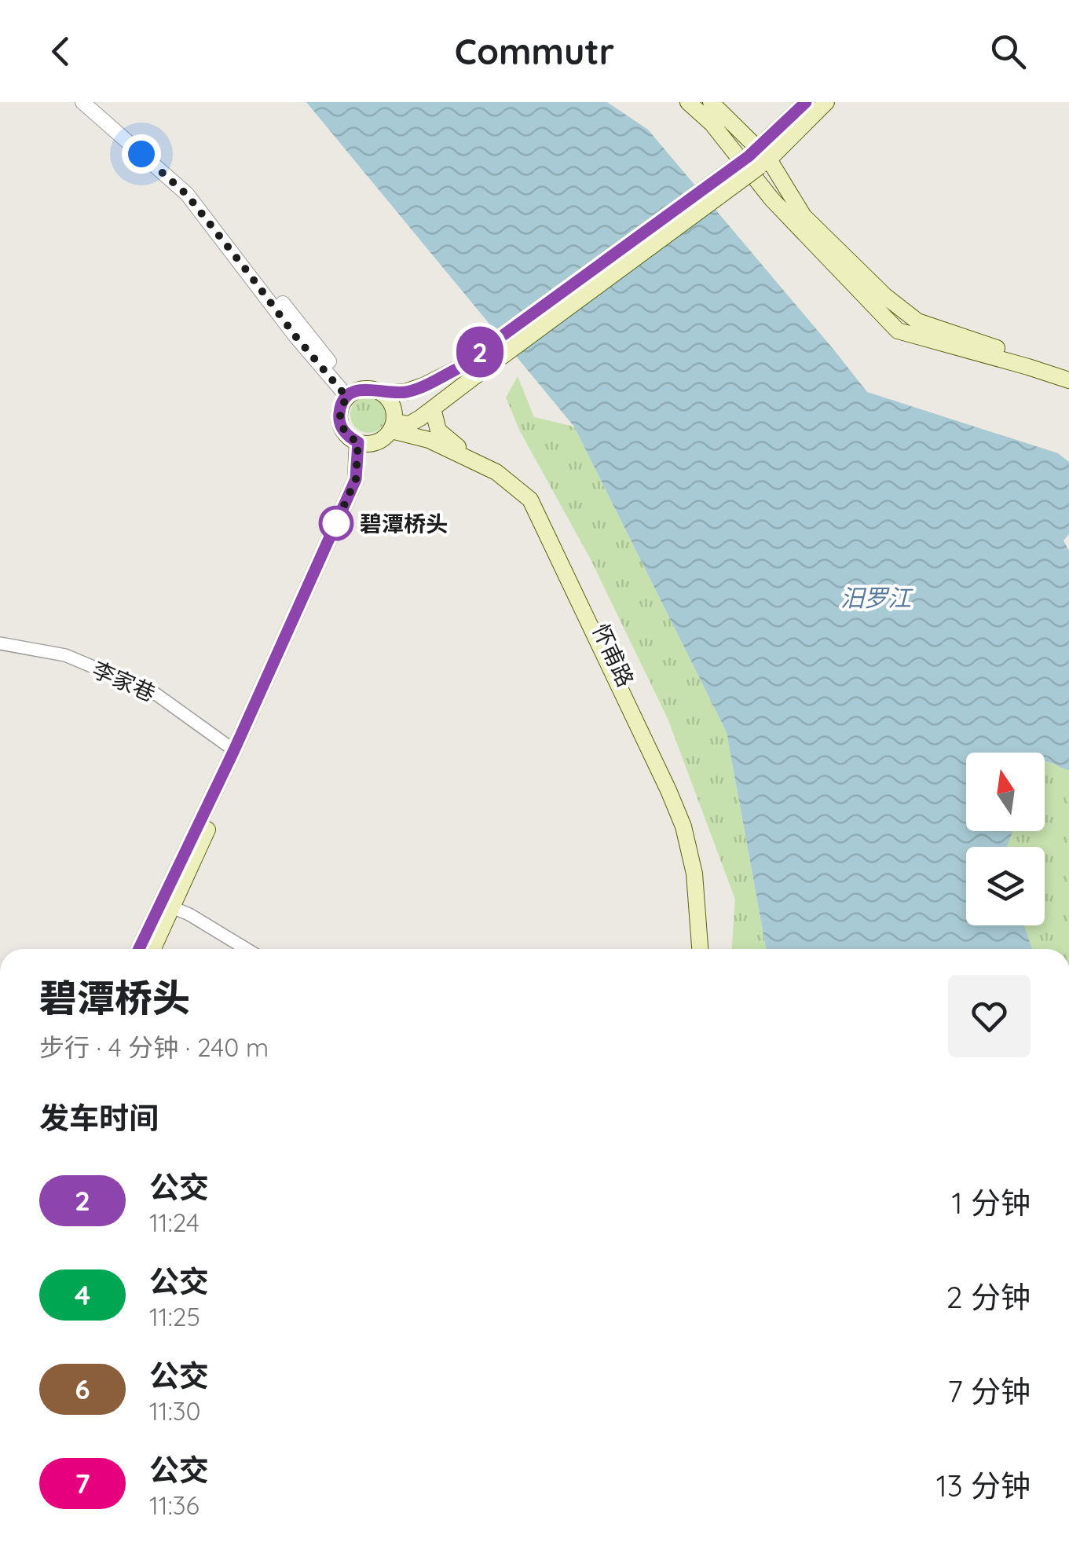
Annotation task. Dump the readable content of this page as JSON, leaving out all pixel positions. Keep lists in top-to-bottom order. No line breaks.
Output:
{"streets":{"main road":["怀甫路"],"street":["李家巷"]},"water":["汨罗江"],"places":["碧潭桥头"],"lines":["bus line 2"],"north":"top","page":{"header":"Commutr","on_map":"2","heading":[["碧潭桥头","步行 · 4 分钟 · 240 m"],"发车时间"],"list":[{"mark":"2","name":"公交","note":"11:24","value":"1 分钟"},{"mark":"4","name":"公交","note":"11:25","value":"2 分钟"},{"mark":"6","name":"公交","note":"11:30","value":"7 分钟"},{"mark":"7","name":"公交","note":"11:36","value":"13 分钟"}]}}
